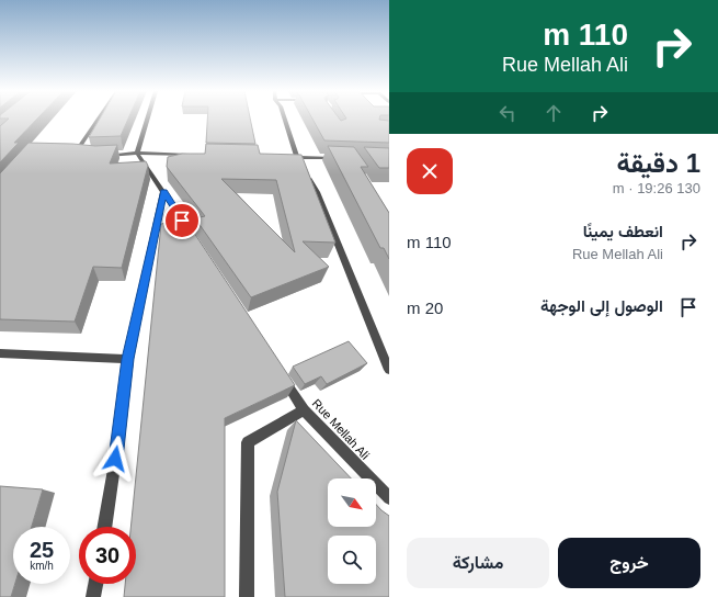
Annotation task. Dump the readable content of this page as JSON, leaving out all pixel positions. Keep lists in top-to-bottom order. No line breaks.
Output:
{"streets":{"street":["Rue Mellah Ali"]},"north":"bottom right","page":{"turn":["110 m","Rue Mellah Ali"],"heading":["1 دقيقة","130 m · 19:26"],"list":[{"name":"انعطف يمينًا","note":"Rue Mellah Ali","value":"110 m"},{"name":"الوصول إلى الوجهة","value":"20 m"}],"speed":"25 km/h","limit":"30","buttons":["خروج","مشاركة"]}}
